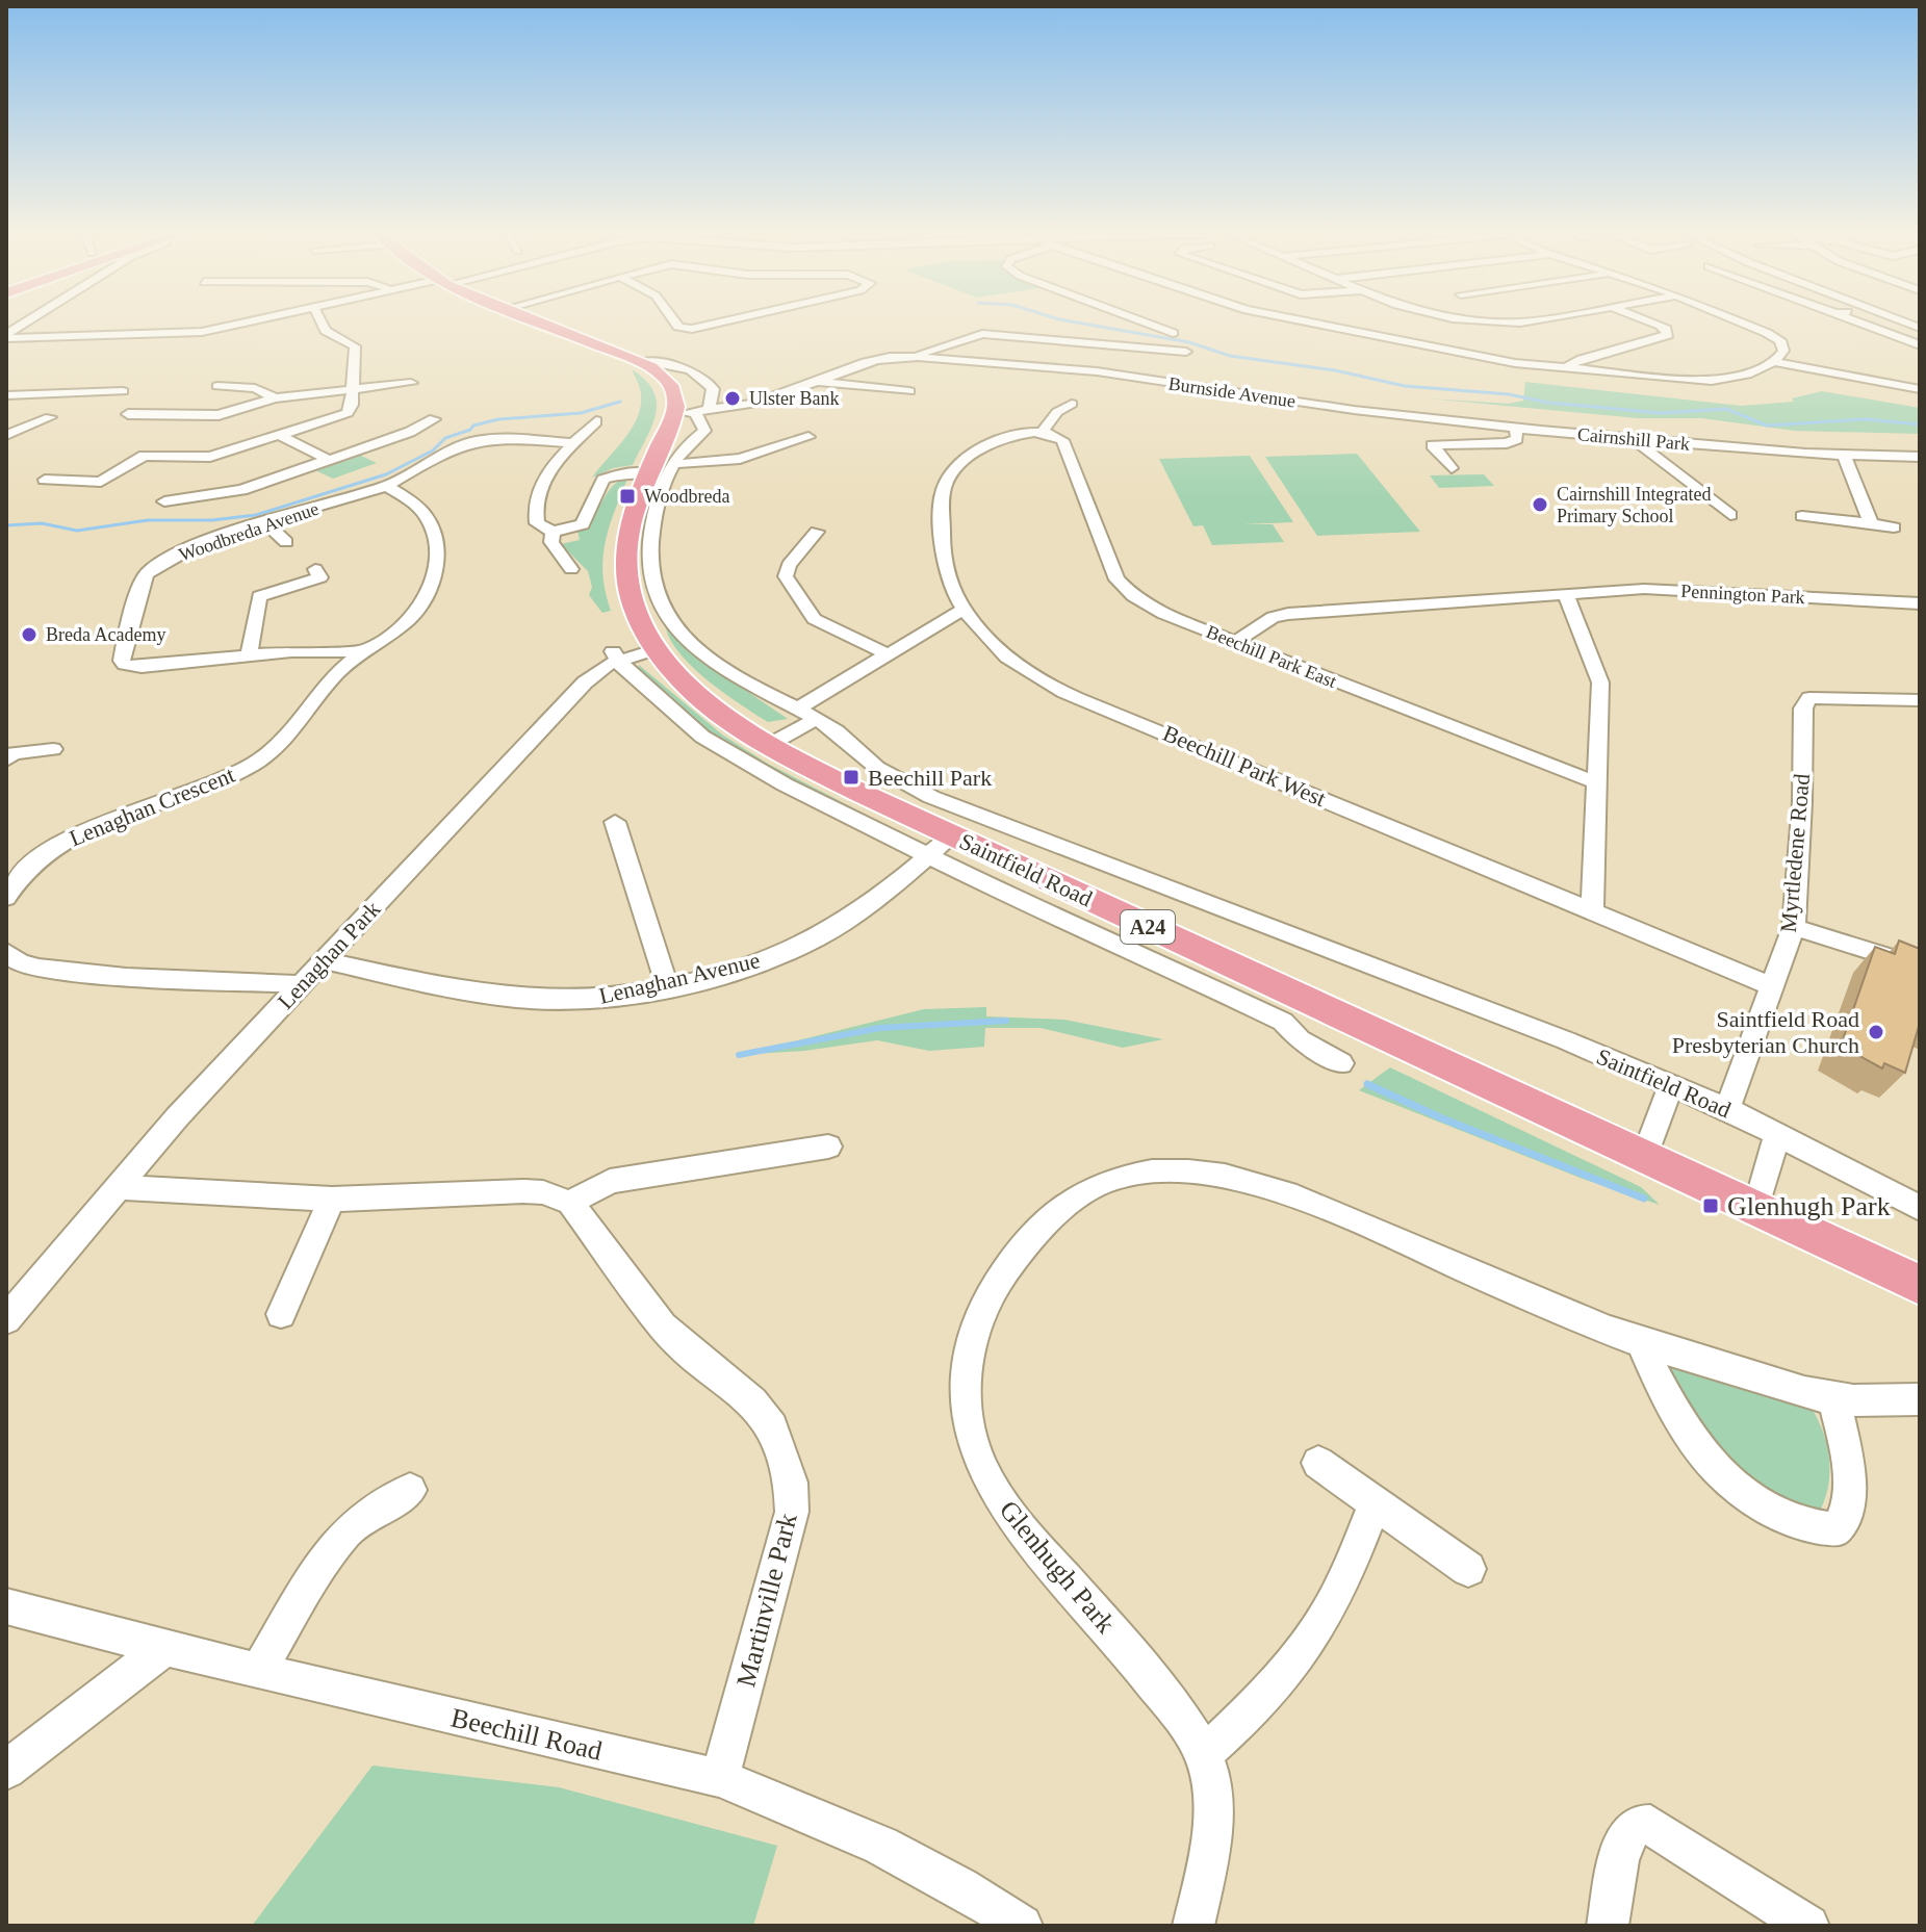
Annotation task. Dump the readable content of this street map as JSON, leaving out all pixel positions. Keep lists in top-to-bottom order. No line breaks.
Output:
{"streets":{"highway":["Saintfield Road","A24"],"street":["Burnside Avenue","Cairnshill Park","Woodbreda Avenue","Pennington Park","Beechill Park East","Beechill Park West","Lenaghan Crescent","Myrtledene Road","Lenaghan Park","Lenaghan Avenue","Glenhugh Park","Martinville Park","Beechill Road"]},"crossings":[["Burnside Avenue","Cairnshill Park"],["Woodbreda Avenue","Lenaghan Crescent"],["Pennington Park","Beechill Park East"],["Beechill Park East","Beechill Park West"],["Beechill Park West","Myrtledene Road"],["Myrtledene Road","Saintfield Road"],["Saintfield Road","Lenaghan Park"],["Saintfield Road","Lenaghan Avenue"],["Lenaghan Park","Lenaghan Avenue"],["Martinville Park","Beechill Road"]],"places":{"other":["Ulster Bank","Cairnshill Integrated Primary School","Breda Academy","Saintfield Road Presbyterian Church"],"transit":["Woodbreda","Beechill Park","Glenhugh Park"]}}
